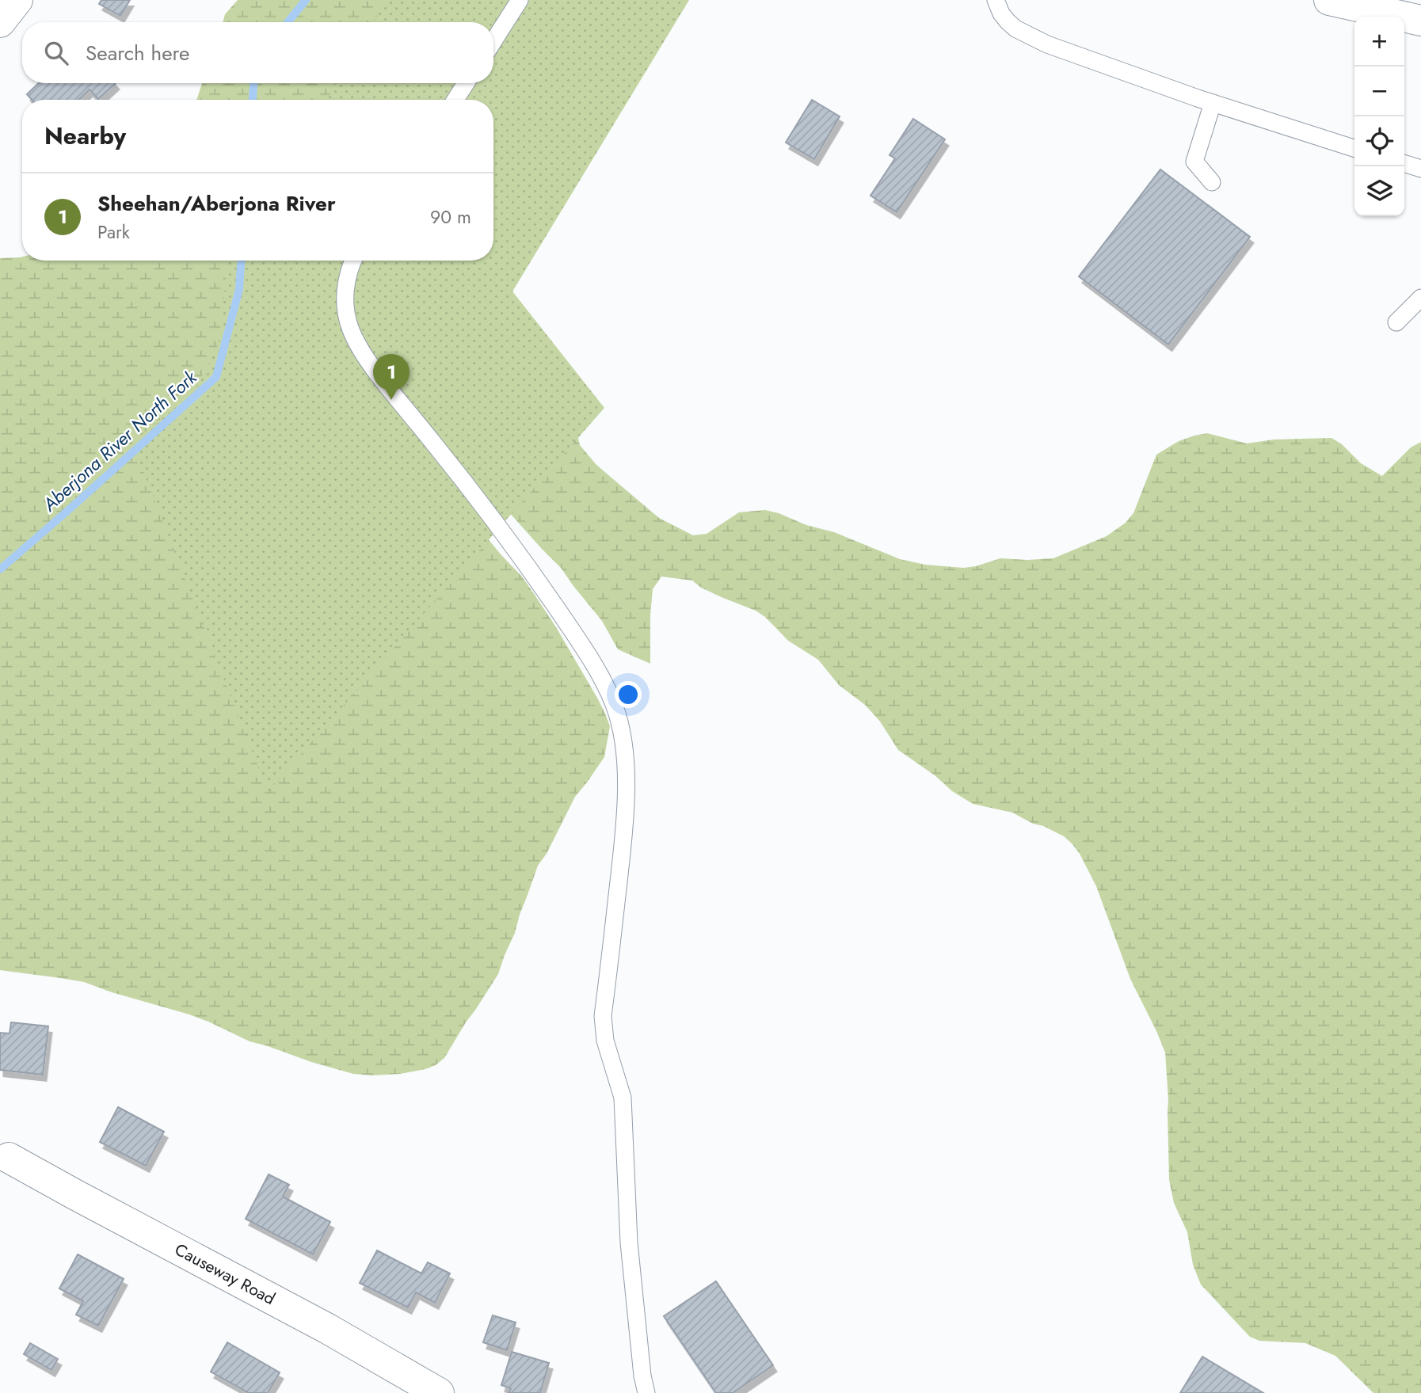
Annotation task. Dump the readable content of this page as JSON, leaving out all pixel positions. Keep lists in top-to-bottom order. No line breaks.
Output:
{"streets":{"street":["Causeway Road"]},"water":["Aberjona River North Fork"],"page":{"map_buttons":["+","−"],"search":"Search here","heading":"Nearby","list":[{"mark":"1","name":"Sheehan/Aberjona River","note":"Park","value":"90 m"}],"pins":"1"}}
